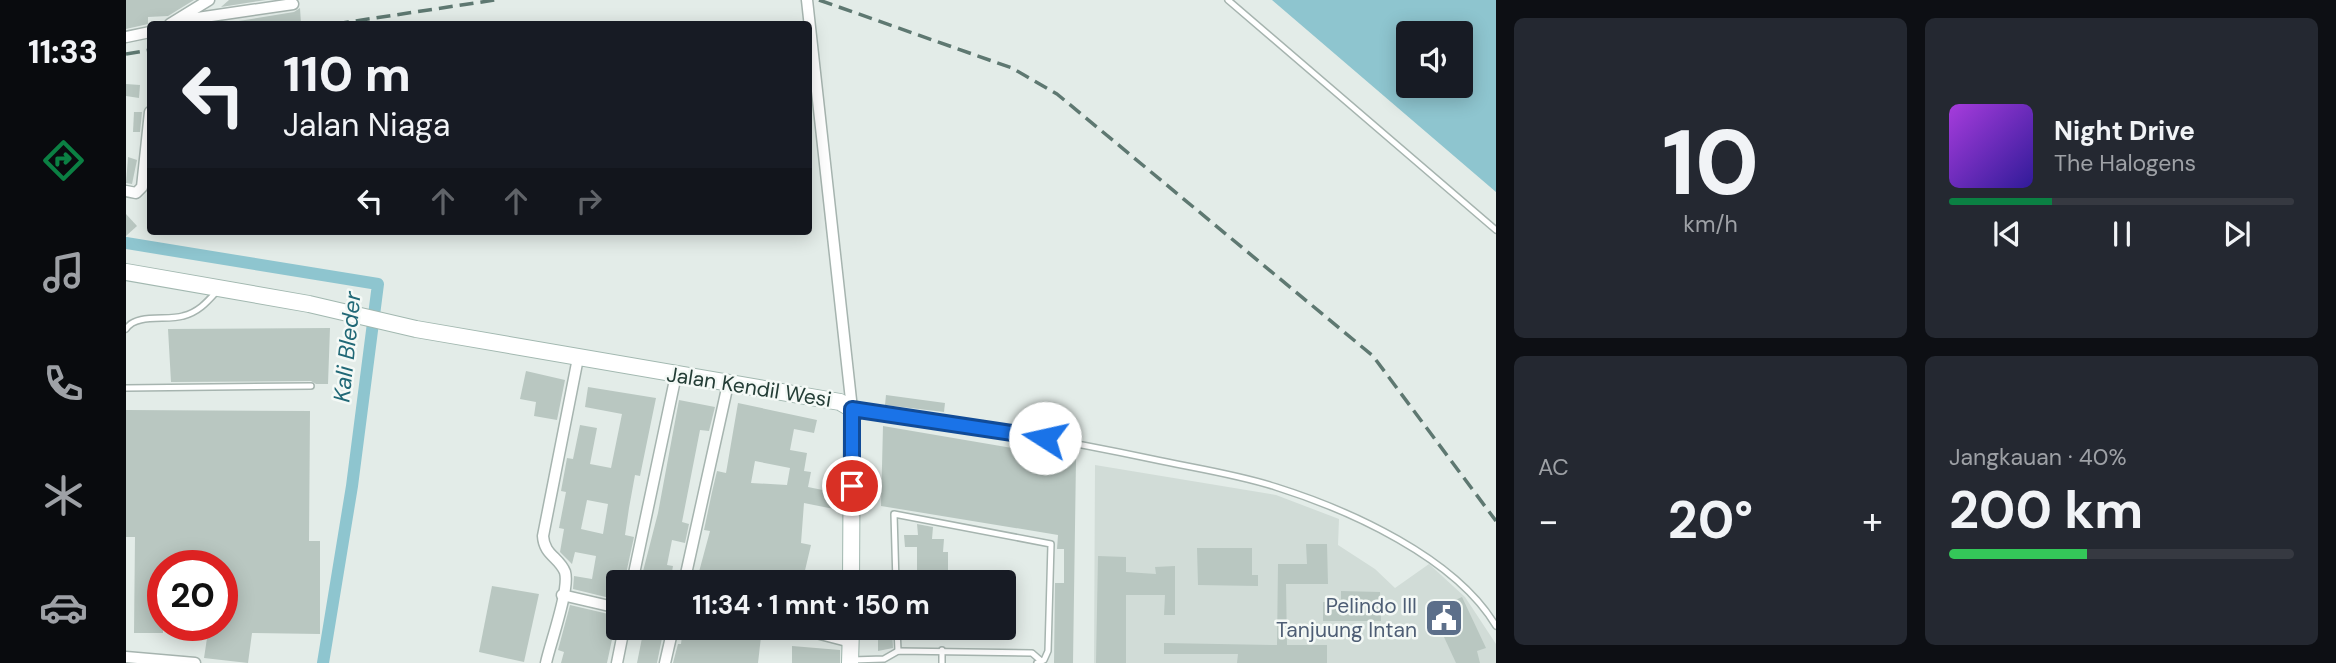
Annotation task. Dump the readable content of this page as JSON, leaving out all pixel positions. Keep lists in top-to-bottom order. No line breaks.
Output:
{"streets":{"main road":["Jalan Kendil Wesi"]},"water":["Kali Bleder"],"places":{"public building":["Pelindo III Tanjuung Intan"]},"page":{"tabs":"11:33","tile":[["10","km/h"],"AC",["Jangkauan · 40%","200 km"]],"turn":["110 m","Jalan Niaga"],"song":["Night Drive","The Halogens"],"heat":["−","20°","+"],"limit":"20","trip":"11:34 · 1 mnt · 150 m"}}
